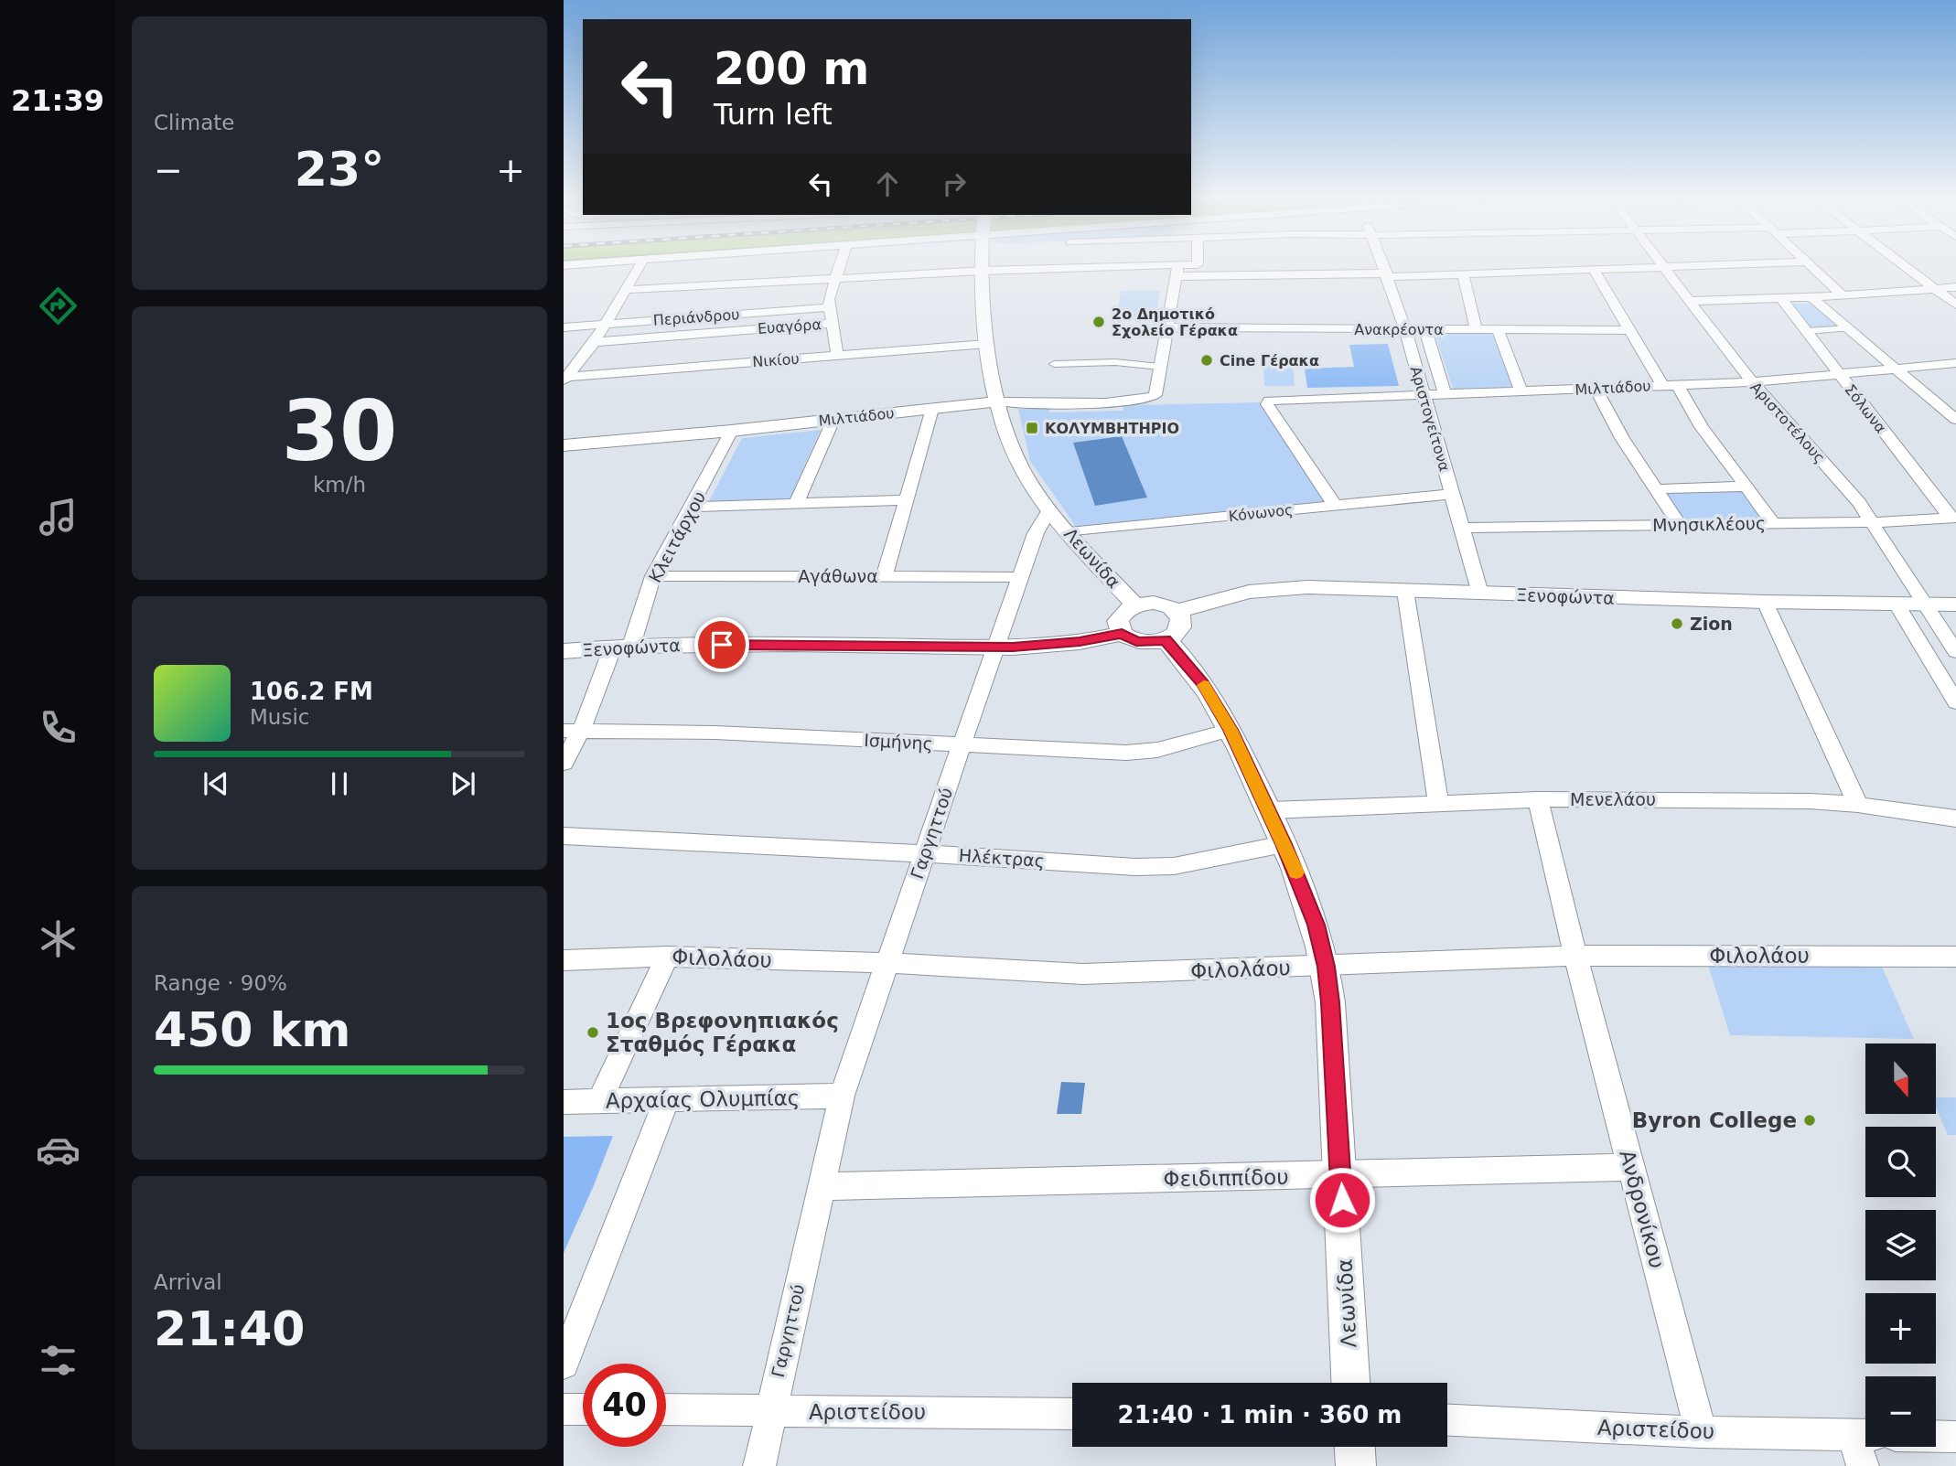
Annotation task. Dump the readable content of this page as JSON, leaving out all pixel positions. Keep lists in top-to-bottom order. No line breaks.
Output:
{"streets":{"street":["Περιάνδρου","Ευαγόρα","Ανακρέοντα","Νικίου","Μιλτιάδου","Σόλωνα","Αριστογείτονα","Αριστοτέλους","Κόνωνος","Μνησικλέους","Κλειτάρχου","Λεωνίδα","Αγάθωνα","Ξενοφώντα","Ισμήνης","Μενελάου","Γαργηττού","Ηλέκτρας","Φιλολάου","Αρχαίας Ολυμπίας","Φειδιππίδου","Ανδρονίκου","Αριστείδου"]},"crossings":[["Ανακρέοντα","Αριστογείτονα"],["Μιλτιάδου","Σόλωνα"],["Μιλτιάδου","Αριστογείτονα"],["Μιλτιάδου","Αριστοτέλους"],["Μιλτιάδου","Κόνωνος"],["Μιλτιάδου","Κλειτάρχου"],["Σόλωνα","Μνησικλέους"],["Αριστογείτονα","Κόνωνος"],["Αριστογείτονα","Μνησικλέους"],["Αριστογείτονα","Ξενοφώντα"],["Αριστοτέλους","Μνησικλέους"],["Αριστοτέλους","Ξενοφώντα"],["Κόνωνος","Λεωνίδα"],["Κλειτάρχου","Αγάθωνα"],["Κλειτάρχου","Ξενοφώντα"],["Κλειτάρχου","Ισμήνης"],["Λεωνίδα","Ξενοφώντα"],["Λεωνίδα","Ισμήνης"],["Λεωνίδα","Μενελάου"],["Λεωνίδα","Γαργηττού"],["Λεωνίδα","Ηλέκτρας"],["Λεωνίδα","Φιλολάου"],["Λεωνίδα","Φειδιππίδου"],["Αγάθωνα","Γαργηττού"],["Ξενοφώντα","Γαργηττού"],["Ισμήνης","Γαργηττού"],["Μενελάου","Ανδρονίκου"],["Γαργηττού","Ηλέκτρας"],["Γαργηττού","Φιλολάου"],["Γαργηττού","Αρχαίας Ολυμπίας"],["Γαργηττού","Φειδιππίδου"],["Γαργηττού","Αριστείδου"],["Φιλολάου","Ανδρονίκου"],["Φειδιππίδου","Ανδρονίκου"],["Ανδρονίκου","Αριστείδου"]],"places":{"other":["2ο Δημοτικό Σχολείο Γέρακα","Cine Γέρακα","Zion","1ος Βρεφονηπιακός Σταθμός Γέρακα","Byron College"],"transit":["ΚΟΛΥΜΒΗΤΗΡΙΟ"]},"north":"bottom","page":{"tabs":"21:39","tile":["Climate",["30","km/h"],["Range · 90%","450 km"],["Arrival","21:40"]],"turn":["200 m","Turn left"],"heat":["−","23°","+"],"song":["106.2 FM","Music"],"map_buttons":["+","−"],"limit":"40","trip":"21:40 · 1 min · 360 m"}}
